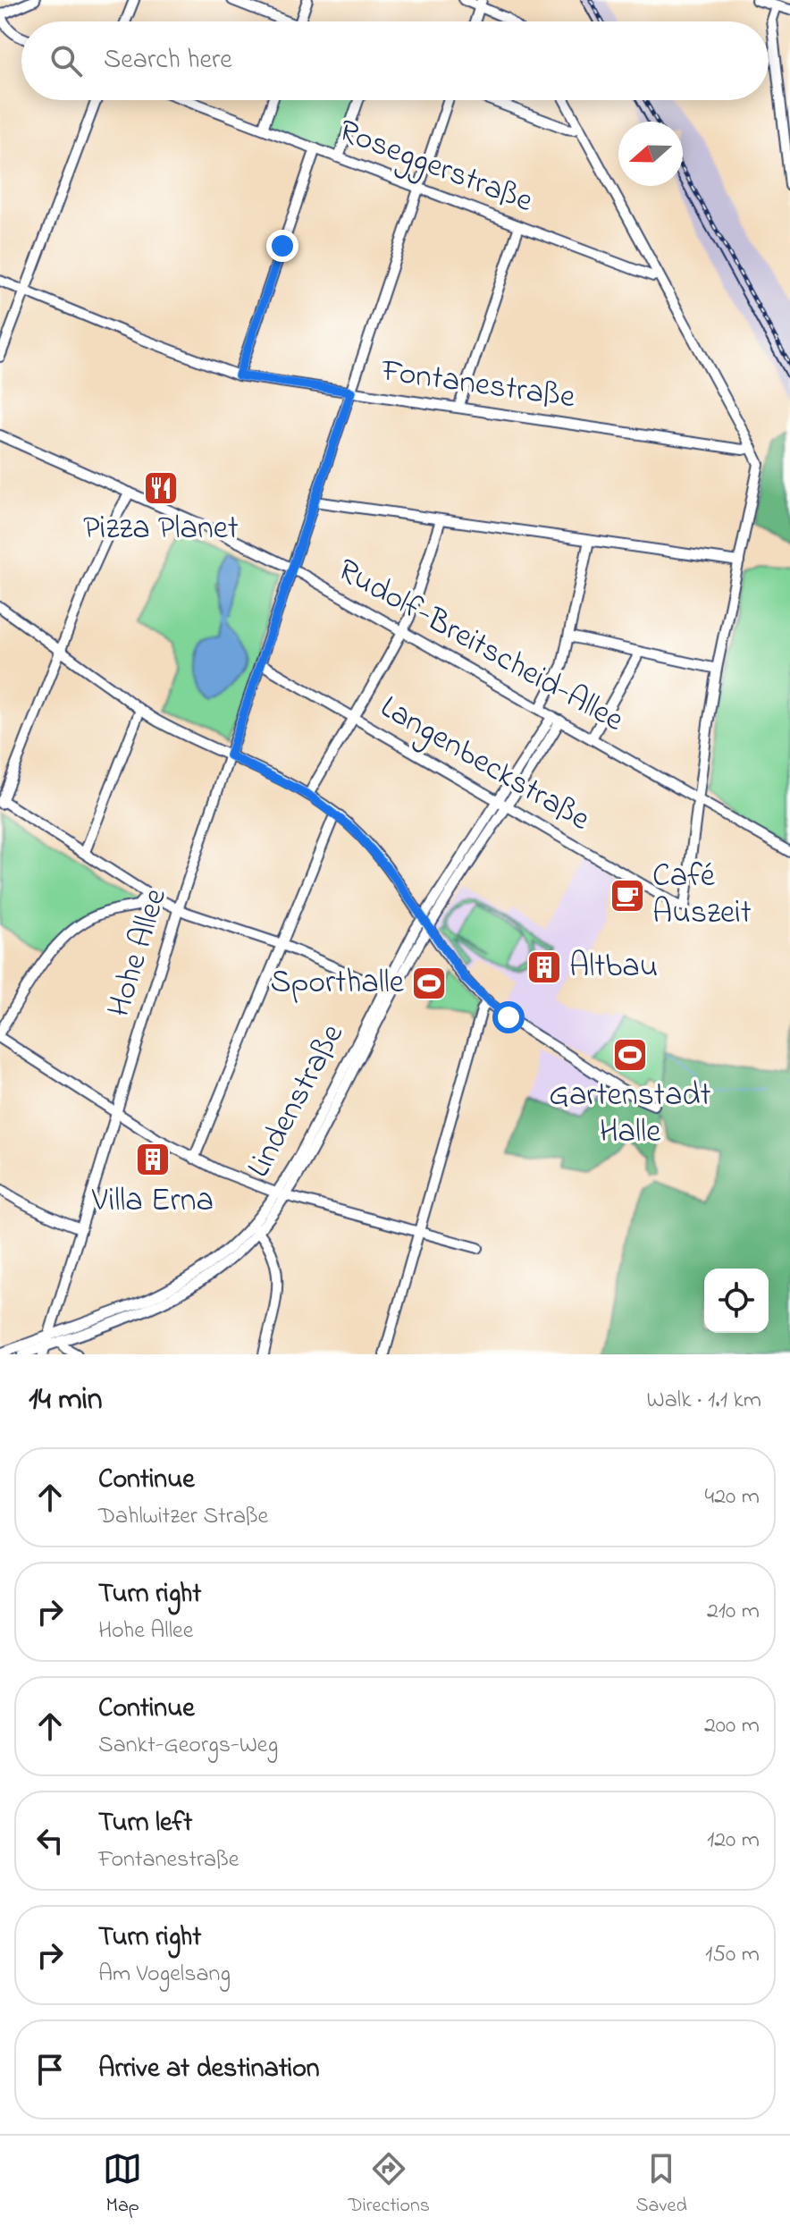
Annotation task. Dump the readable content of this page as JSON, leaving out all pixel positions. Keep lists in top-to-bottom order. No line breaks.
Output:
{"streets":{"street":["Roseggerstraße","Fontanestraße","Rudolf-Breitscheid-Allee","Langenbeckstraße","Hohe Allee","Lindenstraße"]},"crossings":[["Roseggerstraße","Hohe Allee"],["Fontanestraße","Hohe Allee"],["Rudolf-Breitscheid-Allee","Langenbeckstraße"],["Rudolf-Breitscheid-Allee","Hohe Allee"],["Rudolf-Breitscheid-Allee","Lindenstraße"],["Langenbeckstraße","Hohe Allee"],["Langenbeckstraße","Lindenstraße"],["Hohe Allee","Lindenstraße"]],"places":{"restaurant":["Pizza Planet"],"cafe":["Café Auszeit"],"building":["Altbau","Villa Erna"],"sports":["Sporthalle","Gartenstadt Halle"]},"north":"left","page":{"search":"Search here","heading":["14 min","Walk · 1.1 km"],"list":[["Continue","Dahlwitzer Straße","420 m"],["Turn right","Hohe Allee","210 m"],["Continue","Sankt-Georgs-Weg","200 m"],["Turn left","Fontanestraße","120 m"],["Turn right","Am Vogelsang","150 m"],"Arrive at destination"],"nav":["Map","Directions","Saved"]}}
